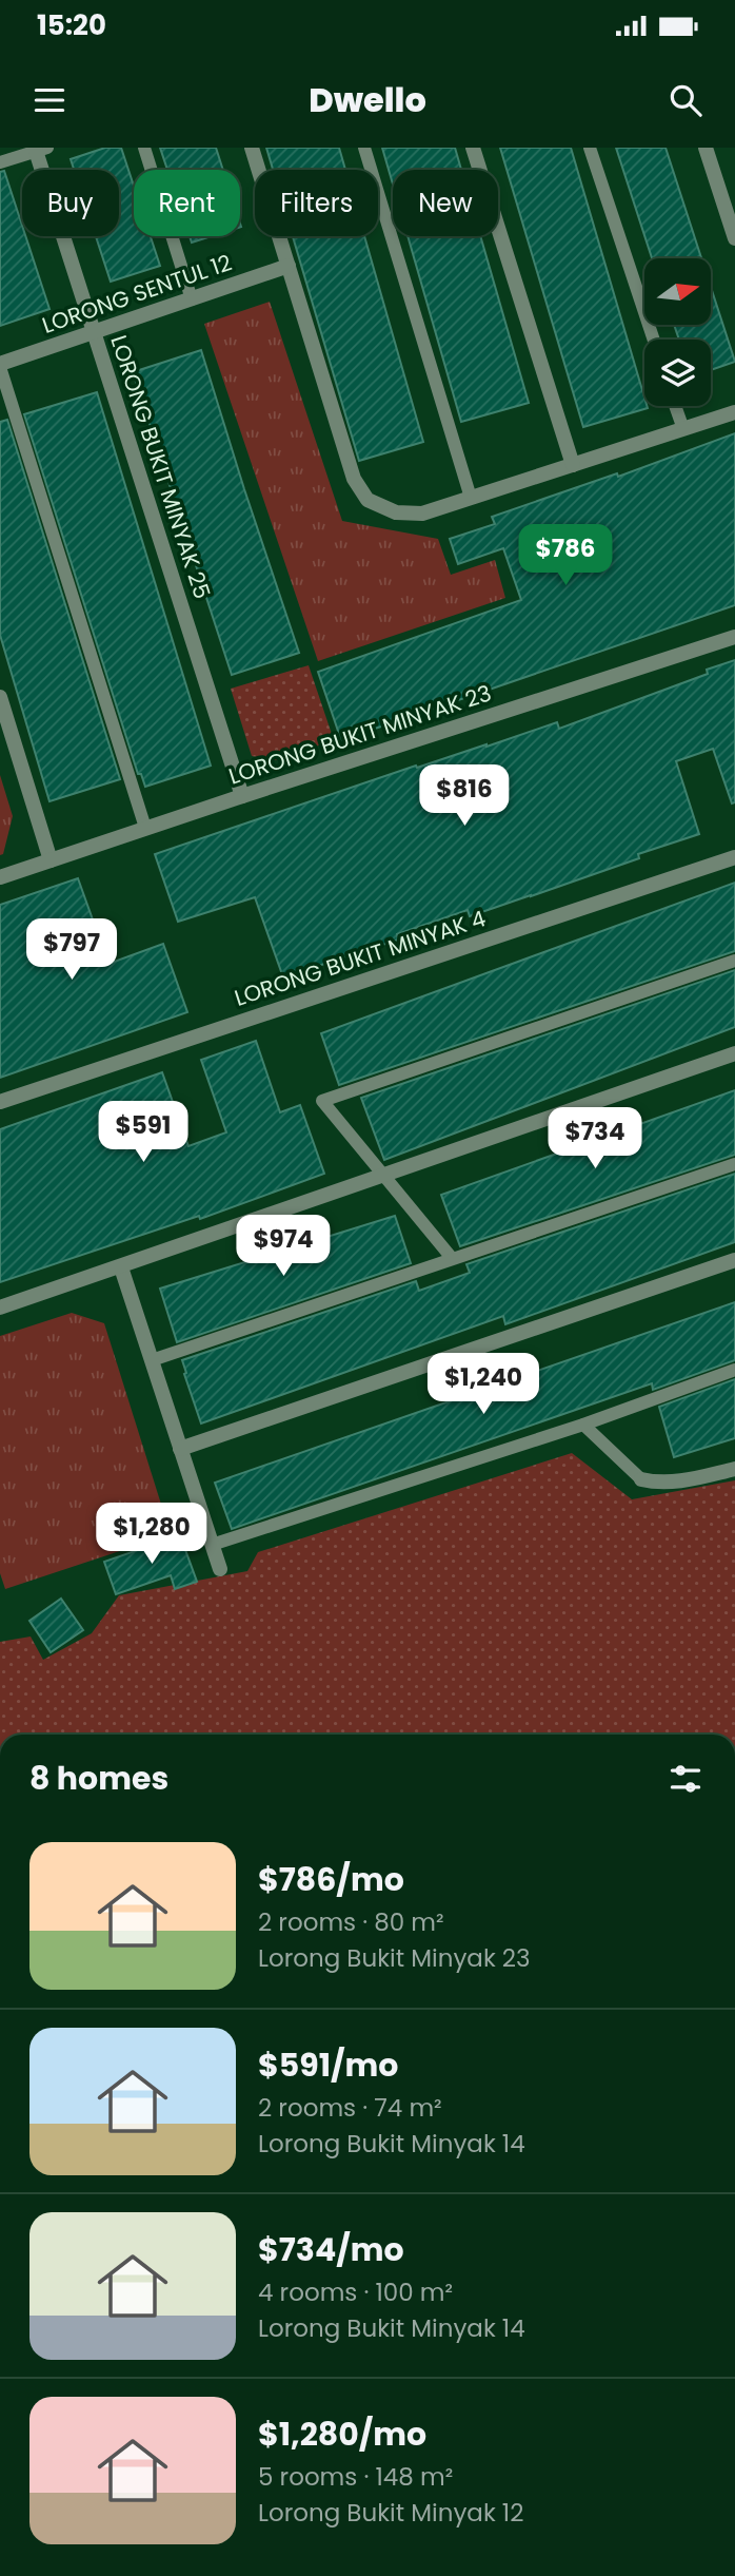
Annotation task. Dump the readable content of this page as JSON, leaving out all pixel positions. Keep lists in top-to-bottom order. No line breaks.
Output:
{"streets":{"street":["LORONG SENTUL 12","LORONG BUKIT MINYAK 25","LORONG BUKIT MINYAK 23","LORONG BUKIT MINYAK 4"]},"crossings":[["LORONG SENTUL 12","LORONG BUKIT MINYAK 25"],["LORONG BUKIT MINYAK 25","LORONG BUKIT MINYAK 23"]],"north":"right","page":{"status":"15:20","header":"Dwello","chip":["Buy","Rent","Filters","New"],"price":["$786","$816","$797","$591","$734","$974","$1,240","$1,280"],"heading":"8 homes","list":[{"name":"$786/mo","note":"2 rooms · 80 m² · Lorong Bukit Minyak 23"},{"name":"$591/mo","note":"2 rooms · 74 m² · Lorong Bukit Minyak 14"},{"name":"$734/mo","note":"4 rooms · 100 m² · Lorong Bukit Minyak 14"},{"name":"$1,280/mo","note":"5 rooms · 148 m² · Lorong Bukit Minyak 12"}]}}
